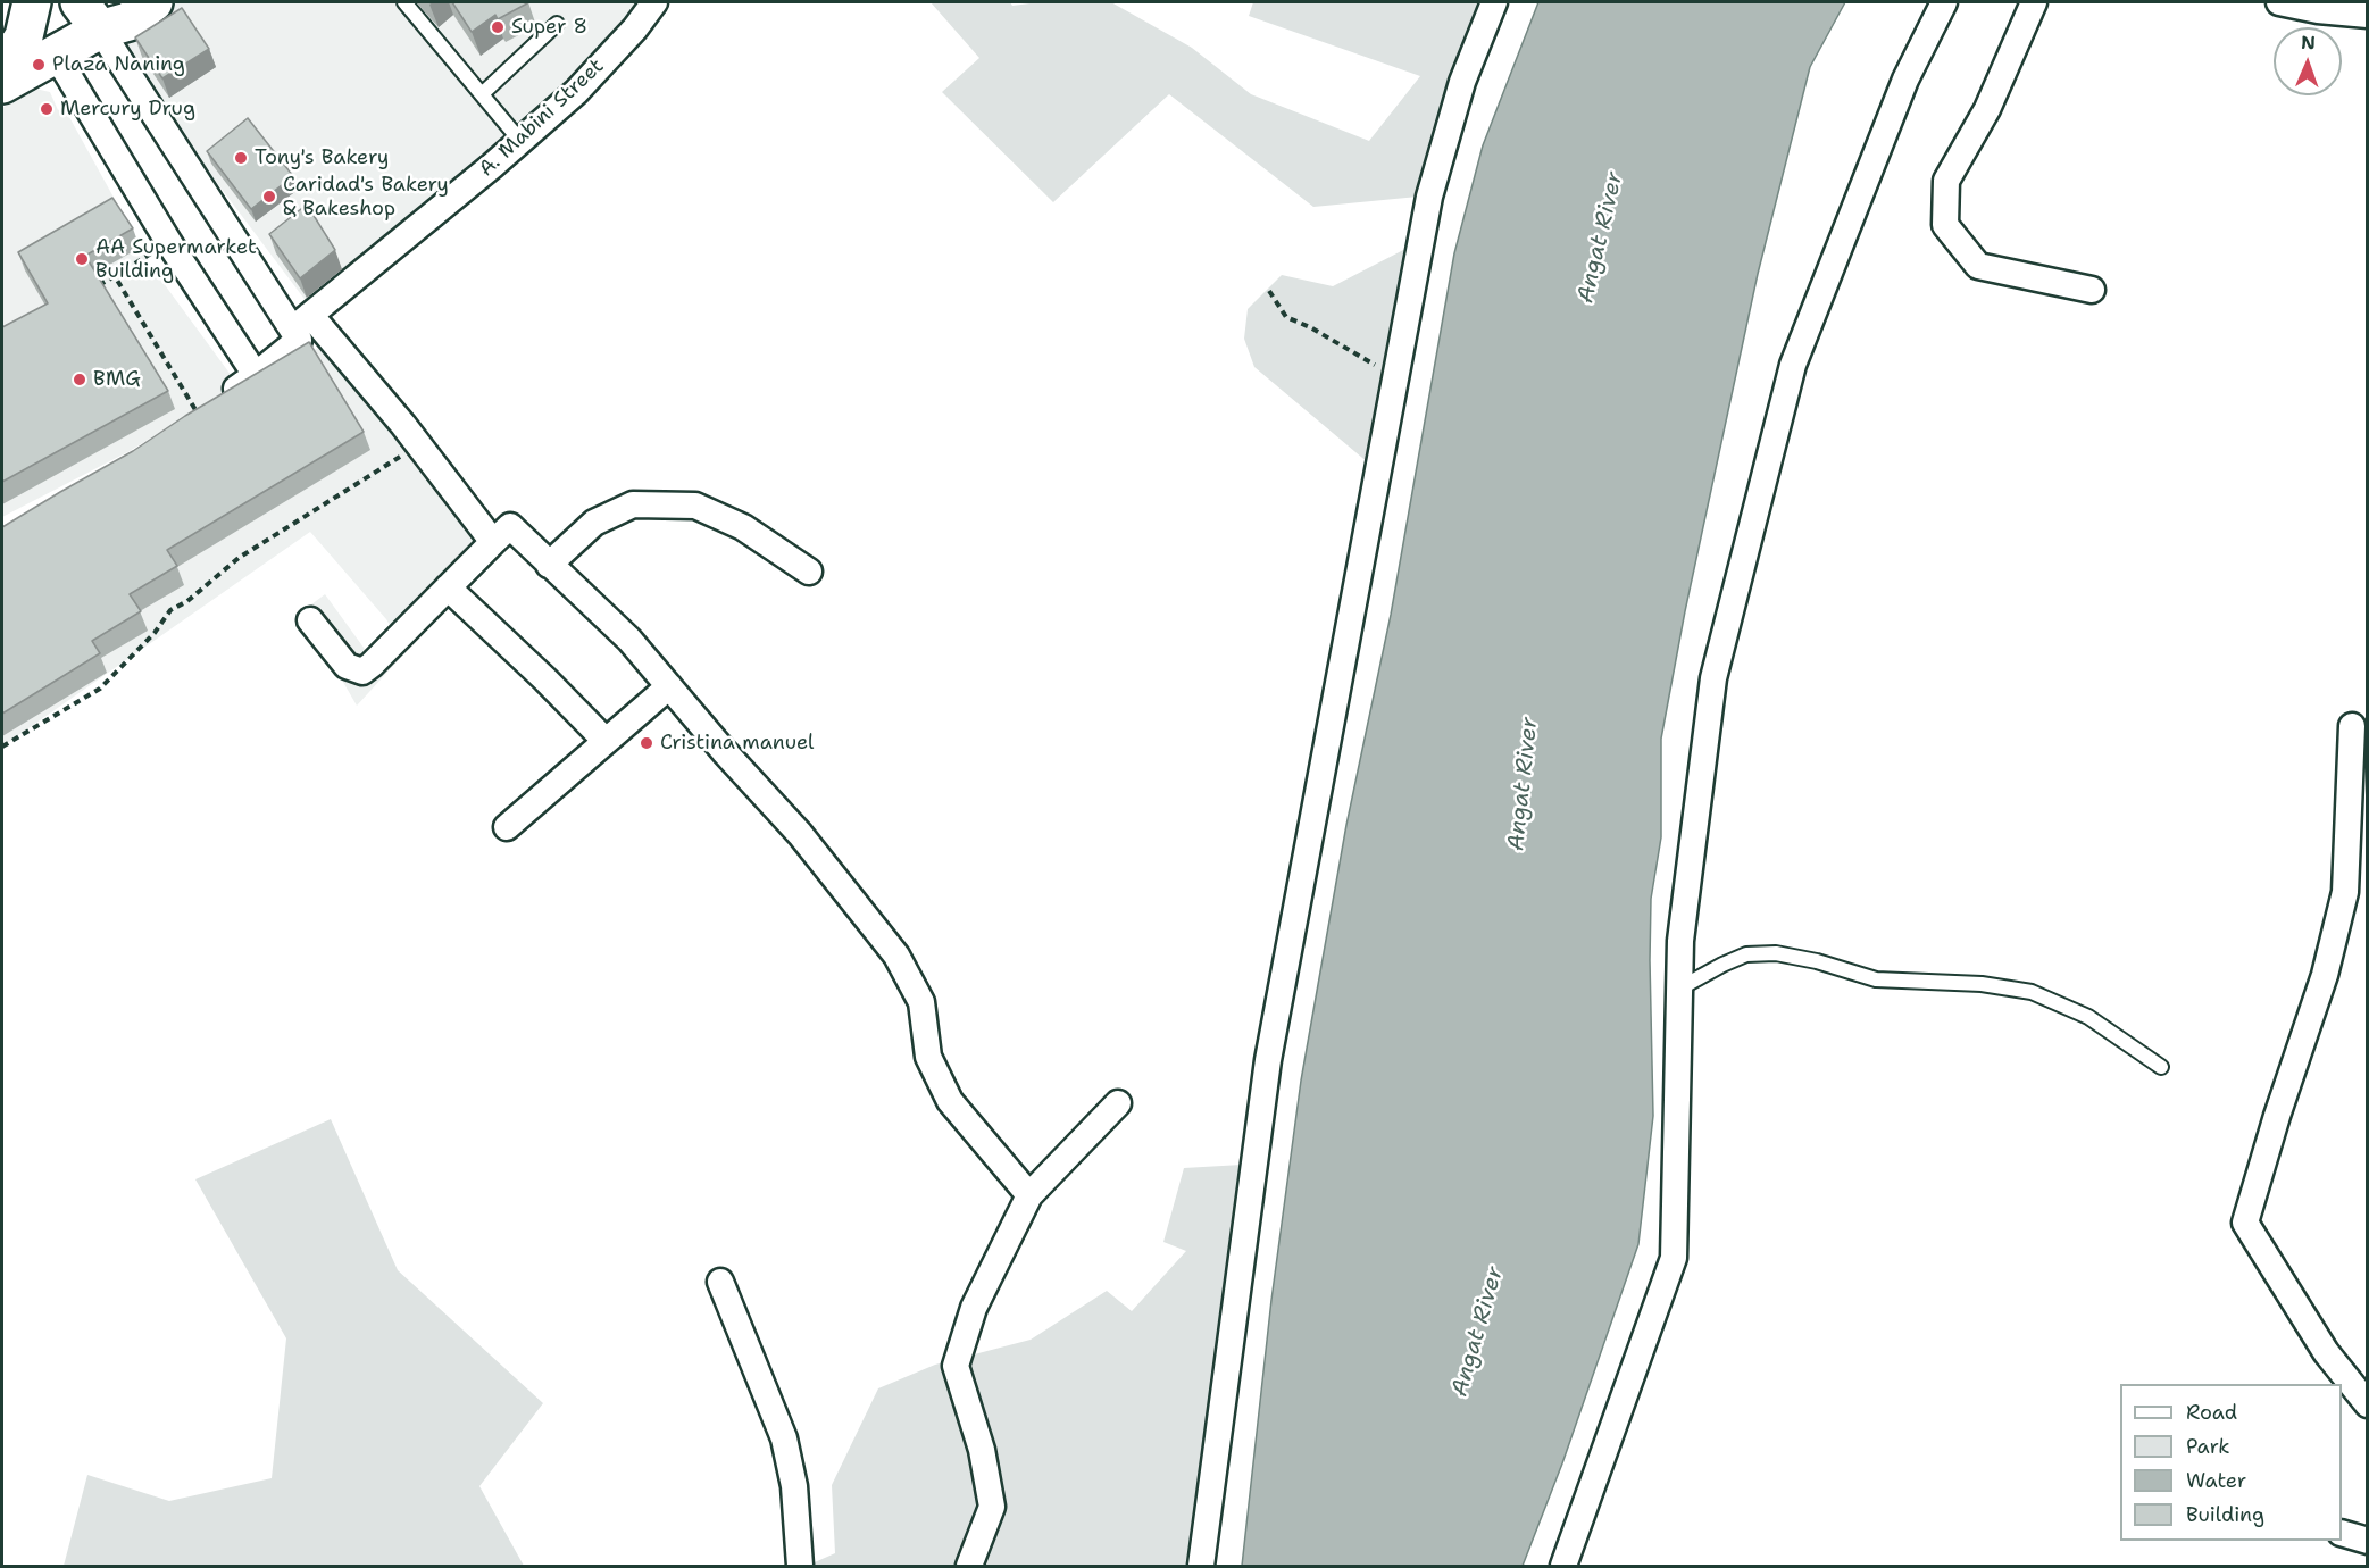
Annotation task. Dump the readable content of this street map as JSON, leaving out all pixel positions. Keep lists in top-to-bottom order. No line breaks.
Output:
{"streets":{"street":["A. Mabini Street"]},"water":["Angat River"],"places":["Super 8","Plaza Naning","Mercury Drug","Tony's Bakery","Caridad's Bakery & Bakeshop","AA Supermarket Building","BMG","Cristina manuel"],"legend":["Road","Park","Water","Building"],"north":"top"}
